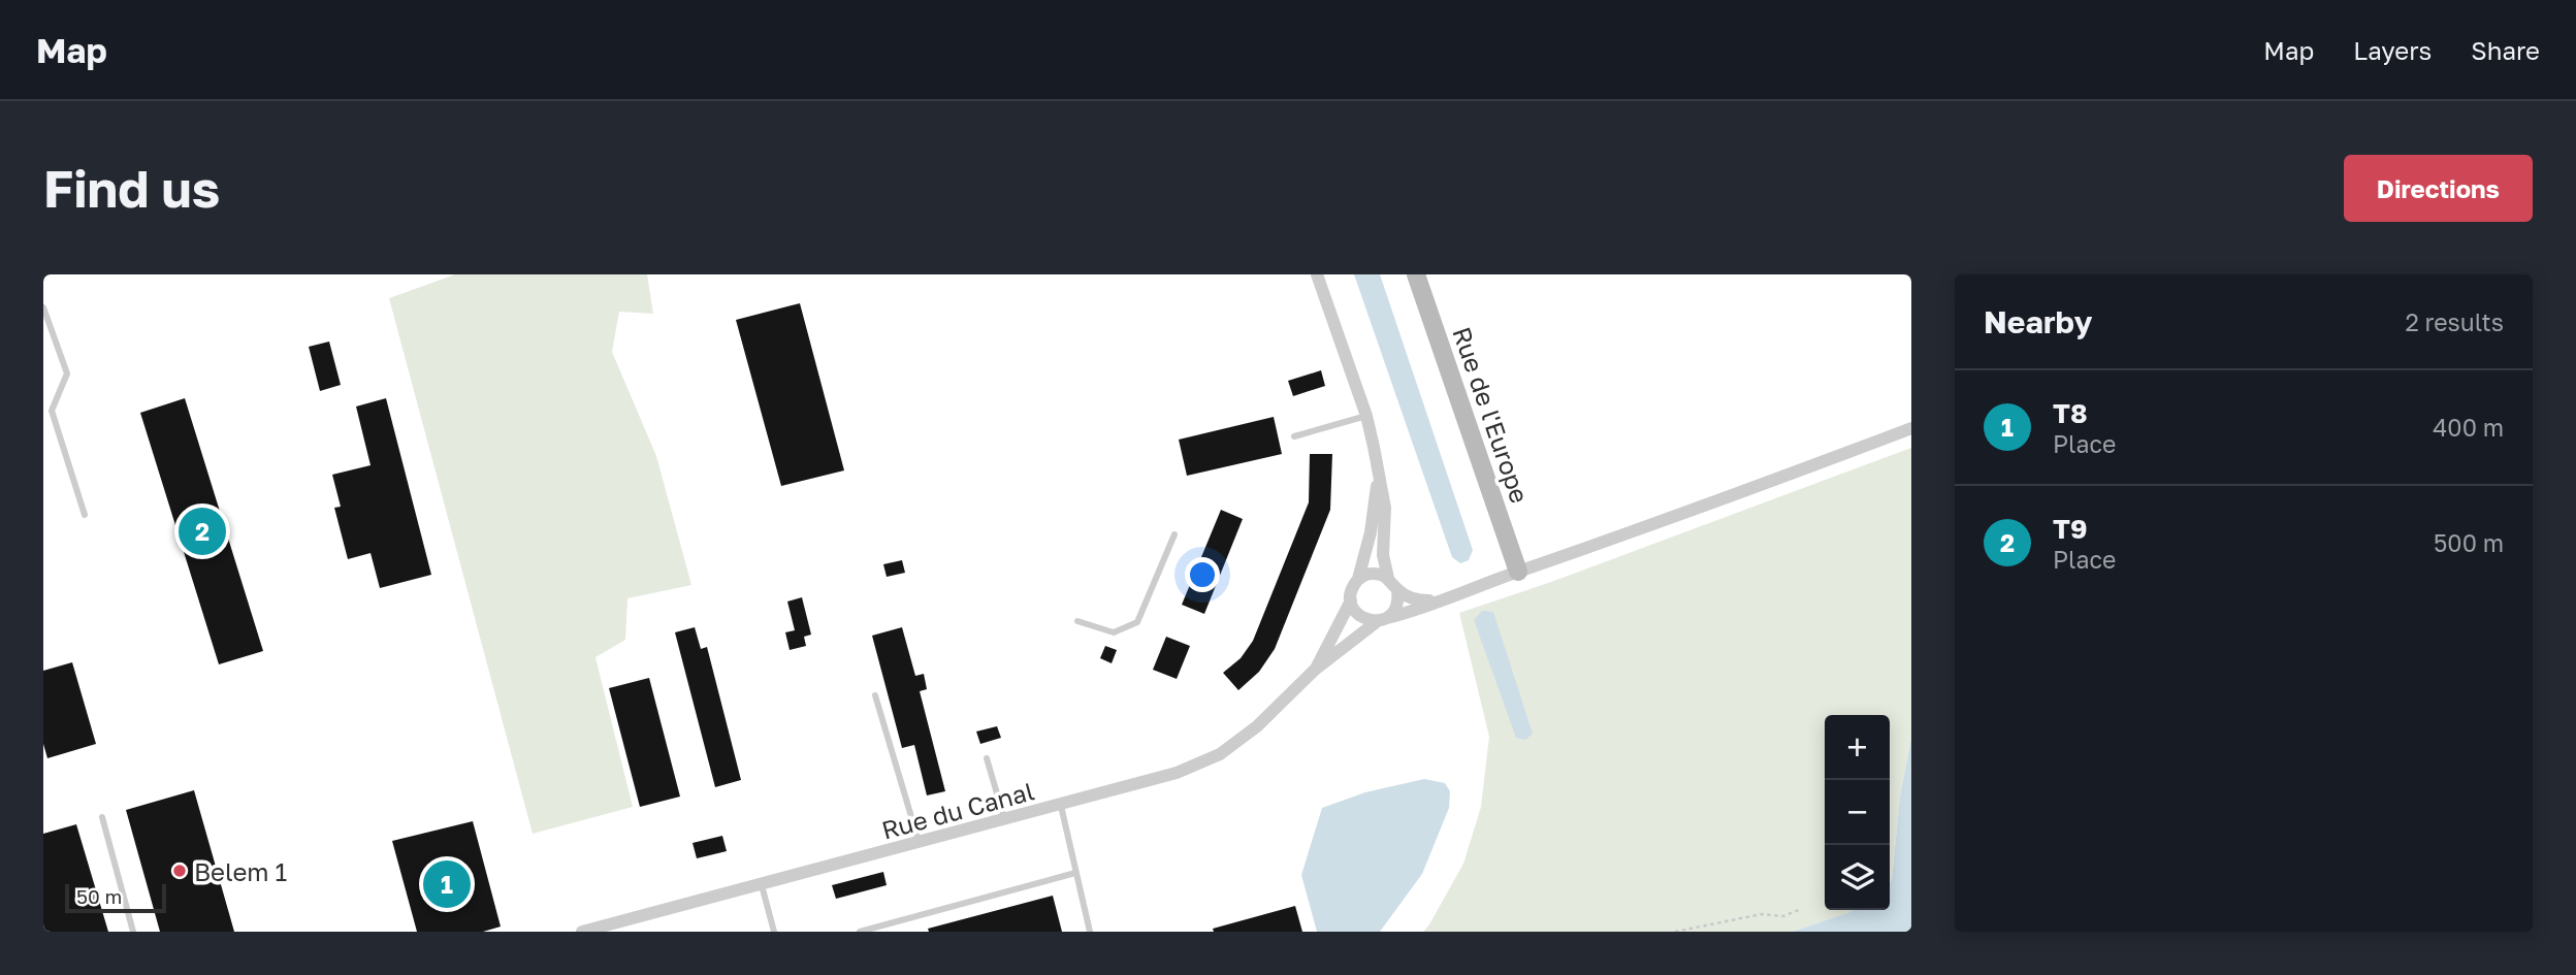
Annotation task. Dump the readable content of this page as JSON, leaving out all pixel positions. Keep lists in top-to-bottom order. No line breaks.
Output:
{"streets":{"street":["Rue de l'Europe","Rue du Canal"]},"places":["Belem 1"],"scale_bar":"50 m","page":{"header":"Map","nav":["Map","Layers","Share"],"buttons":"Directions","title":"Find us","heading":["Nearby","2 results"],"list":[{"mark":"1","name":"T8","note":"Place","value":"400 m"},{"mark":"2","name":"T9","note":"Place","value":"500 m"}],"pins":["2","1"],"map_buttons":["+","−"],"scale":"50 m"}}
